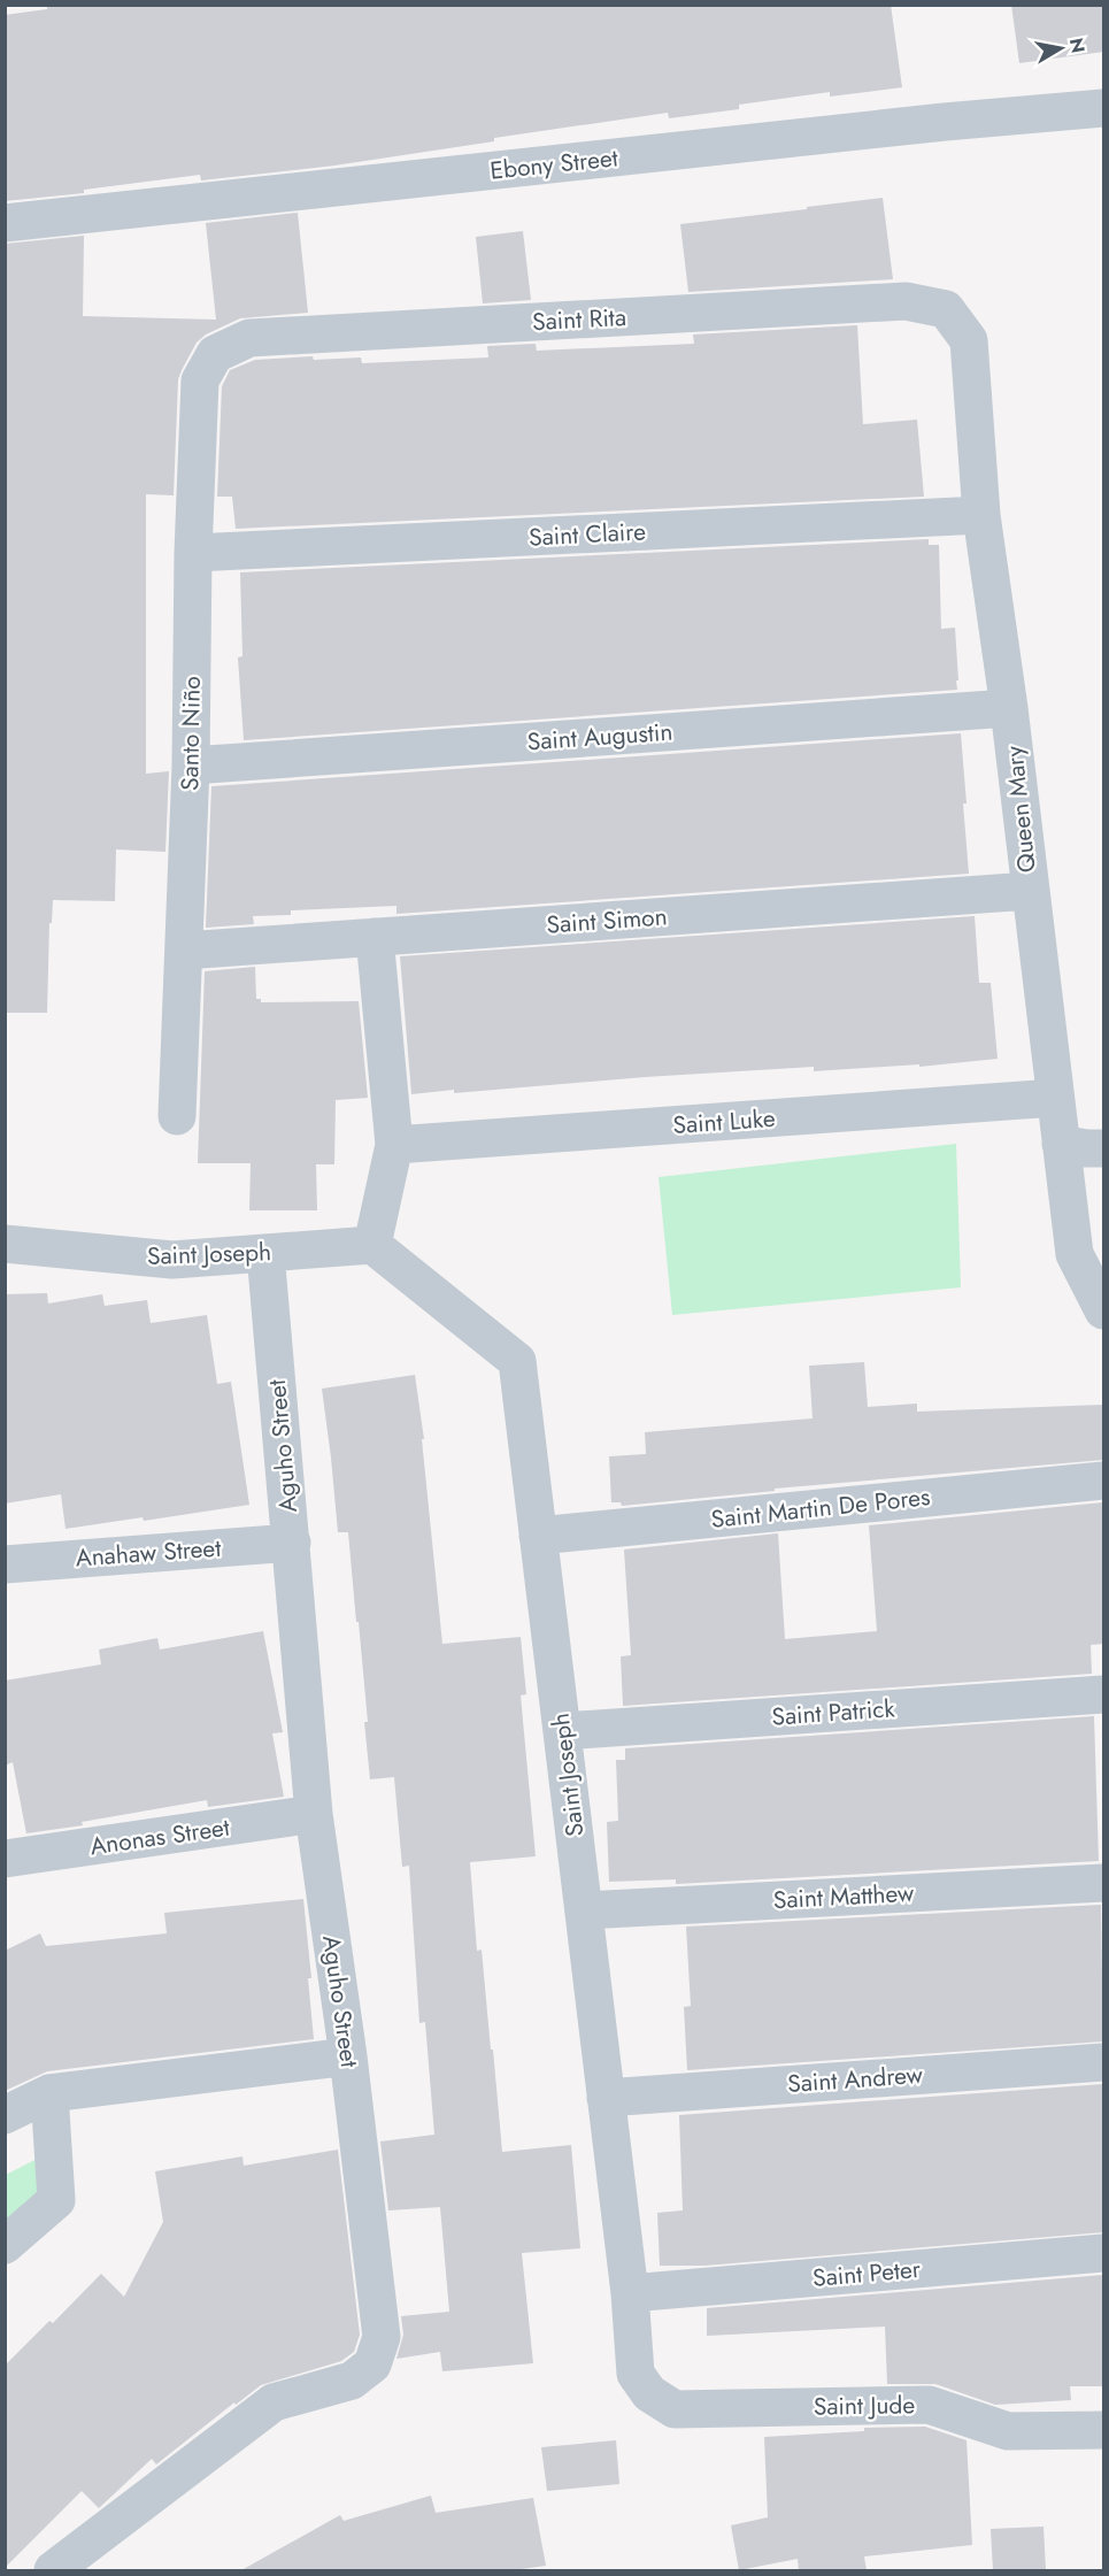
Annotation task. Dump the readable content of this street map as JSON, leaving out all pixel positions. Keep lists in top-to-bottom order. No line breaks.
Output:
{"streets":{"street":["Ebony Street","Saint Rita","Saint Claire","Santo Niño","Saint Augustin","Queen Mary","Saint Simon","Saint Luke","Saint Joseph","Aguho Street","Saint Martin De Pores","Anahaw Street","Saint Patrick","Anonas Street","Saint Matthew","Saint Andrew","Saint Peter","Saint Jude"]},"crossings":[["Saint Rita","Santo Niño"],["Saint Rita","Queen Mary"],["Saint Claire","Santo Niño"],["Saint Claire","Queen Mary"],["Santo Niño","Saint Augustin"],["Santo Niño","Saint Simon"],["Saint Augustin","Queen Mary"],["Queen Mary","Saint Simon"],["Queen Mary","Saint Luke"],["Saint Joseph","Aguho Street"],["Saint Joseph","Saint Martin De Pores"],["Saint Joseph","Saint Patrick"],["Saint Joseph","Saint Matthew"],["Saint Joseph","Saint Andrew"],["Saint Joseph","Saint Peter"],["Saint Joseph","Saint Jude"],["Aguho Street","Anahaw Street"],["Aguho Street","Anonas Street"]],"north":"right"}
